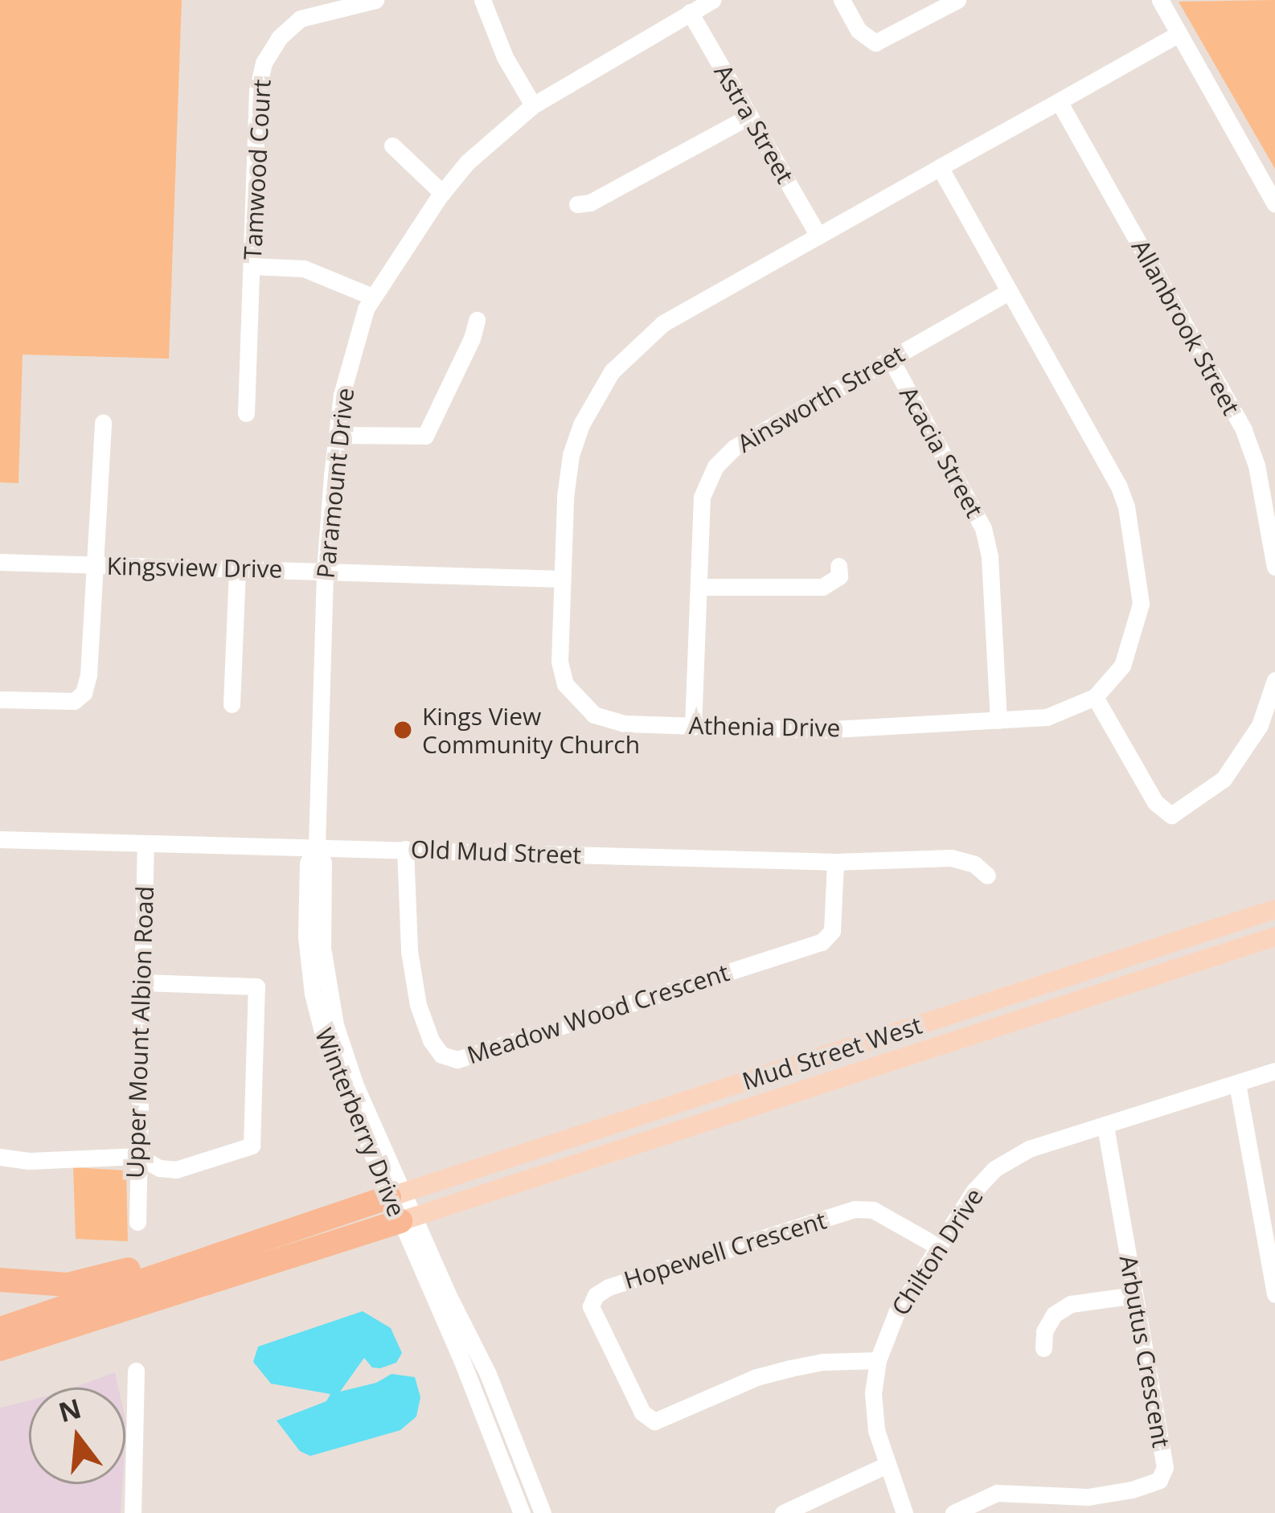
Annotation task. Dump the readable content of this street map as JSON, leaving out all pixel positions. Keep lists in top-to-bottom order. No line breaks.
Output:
{"streets":{"main road":["Mud Street West"],"street":["Astra Street","Tamwood Court","Allanbrook Street","Ainsworth Street","Acacia Street","Paramount Drive","Kingsview Drive","Athenia Drive","Old Mud Street","Meadow Wood Crescent","Upper Mount Albion Road","Winterberry Drive","Hopewell Crescent","Chilton Drive","Arbutus Crescent"]},"crossings":[["Astra Street","Paramount Drive"],["Astra Street","Athenia Drive"],["Allanbrook Street","Athenia Drive"],["Ainsworth Street","Acacia Street"],["Ainsworth Street","Athenia Drive"],["Acacia Street","Athenia Drive"],["Paramount Drive","Kingsview Drive"],["Paramount Drive","Old Mud Street"],["Paramount Drive","Winterberry Drive"],["Kingsview Drive","Athenia Drive"],["Old Mud Street","Meadow Wood Crescent"],["Old Mud Street","Upper Mount Albion Road"],["Old Mud Street","Winterberry Drive"],["Mud Street West","Winterberry Drive"],["Hopewell Crescent","Chilton Drive"],["Chilton Drive","Arbutus Crescent"]],"places":["Kings View Community Church"],"north":"top"}
